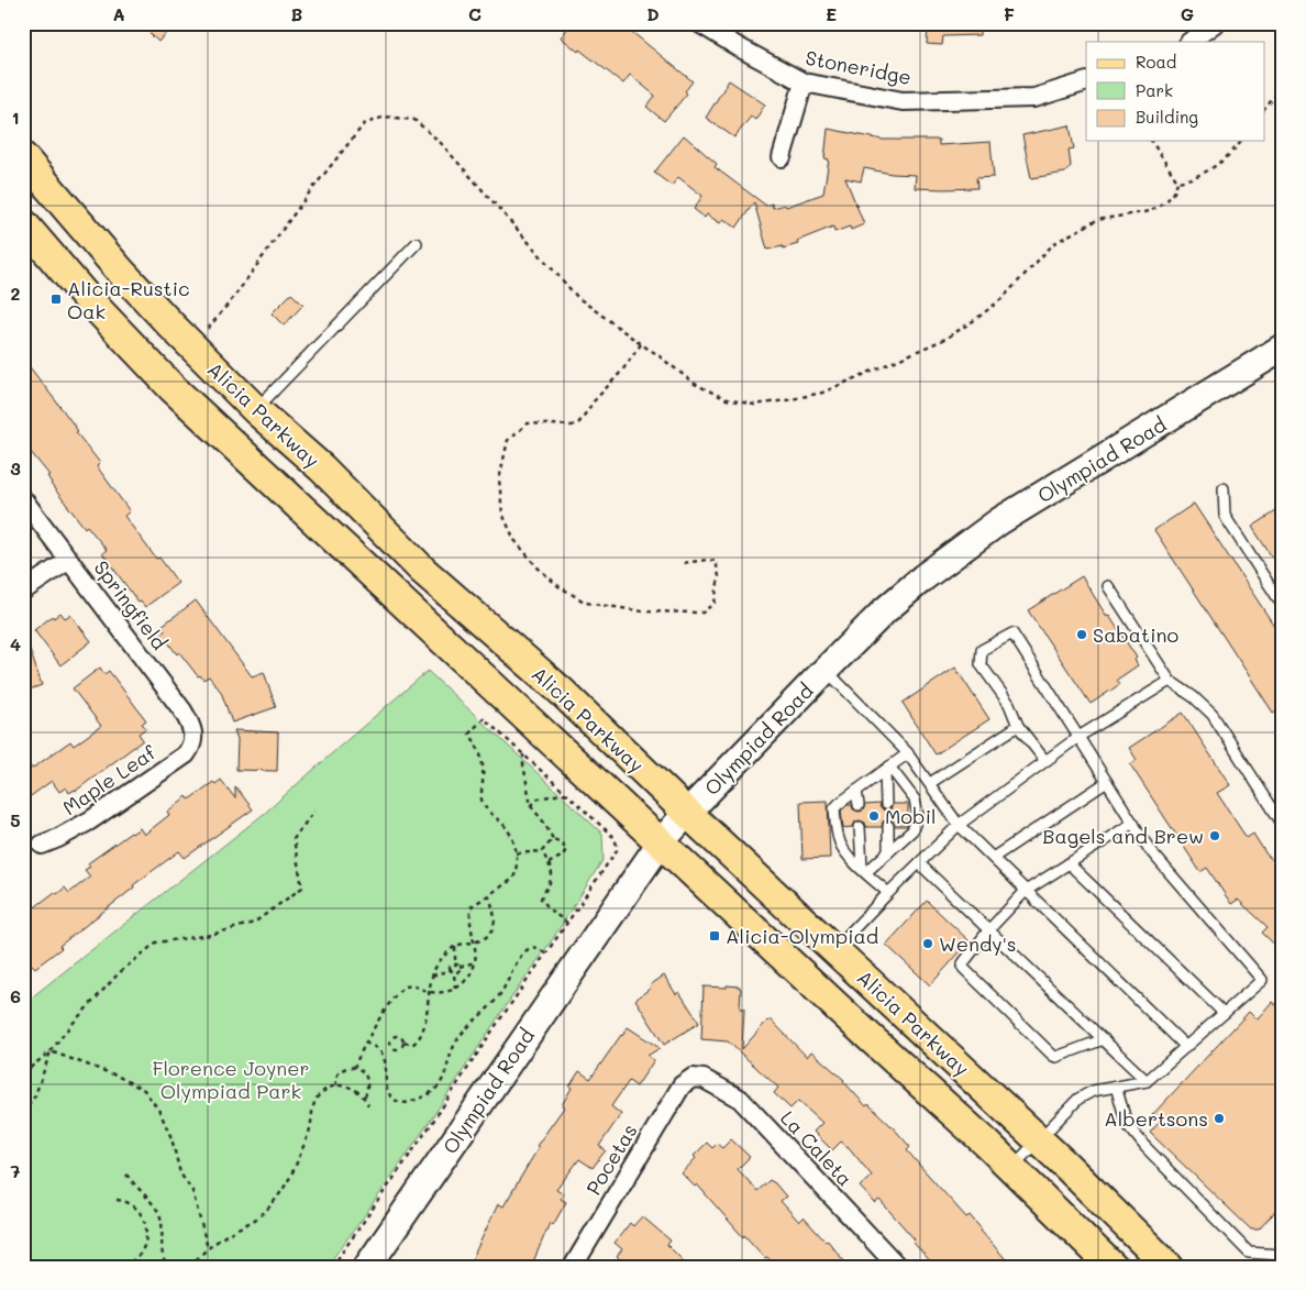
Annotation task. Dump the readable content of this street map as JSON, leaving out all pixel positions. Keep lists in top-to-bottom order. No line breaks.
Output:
{"streets":{"main road":["Alicia Parkway","Olympiad Road"],"street":["Stoneridge","Springfield","Maple Leaf","La Caleta","Pocetas"]},"crossings":[["Alicia Parkway","Olympiad Road"],["Springfield","Maple Leaf"],["La Caleta","Pocetas"]],"parks":["Florence Joyner Olympiad Park"],"places":{"transit":["Alicia-Rustic Oak","Alicia-Olympiad"],"other":["Sabatino","Mobil","Bagels and Brew","Wendy's","Albertsons"]},"legend":["Road","Park","Building"],"grid":{"columns":["A","B","C","D","E","F","G"],"rows":["1","2","3","4","5","6","7"]}}
